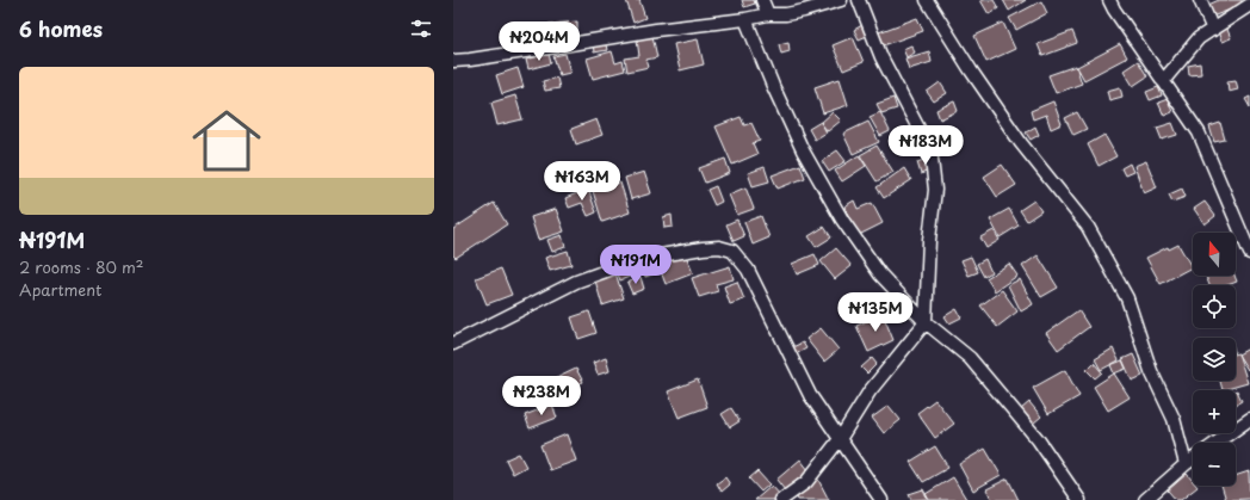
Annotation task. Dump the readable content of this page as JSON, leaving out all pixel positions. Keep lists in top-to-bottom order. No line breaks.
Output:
{"north":"top","page":{"heading":"6 homes","price":["₦204M","₦183M","₦163M","₦191M","₦135M","₦238M"],"list":[{"name":"₦191M","note":"2 rooms · 80 m² · Apartment"}],"map_buttons":["+","−"]}}
